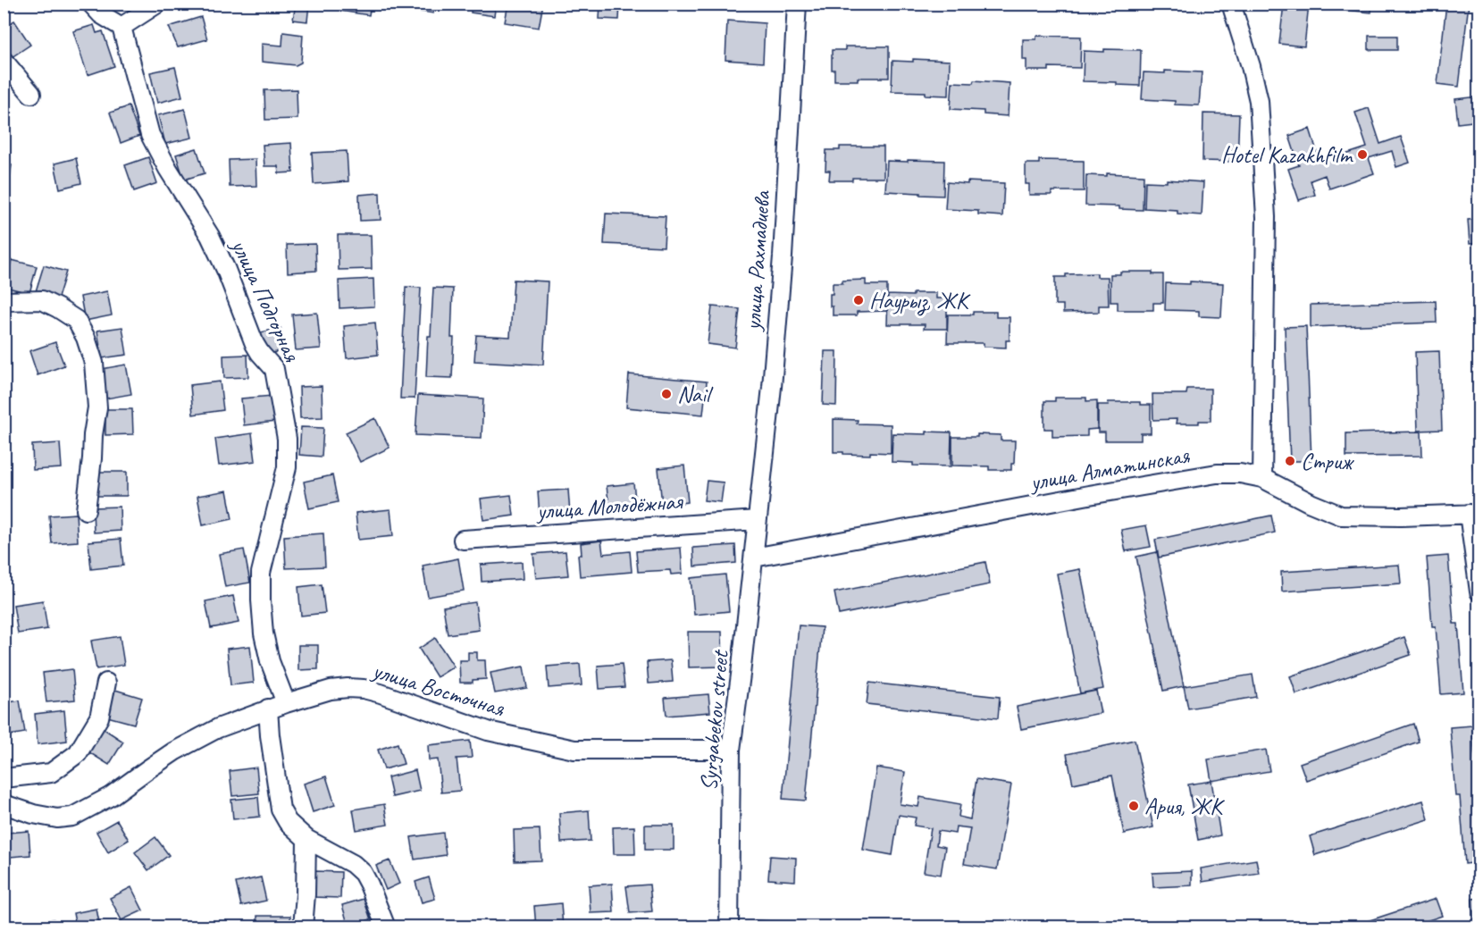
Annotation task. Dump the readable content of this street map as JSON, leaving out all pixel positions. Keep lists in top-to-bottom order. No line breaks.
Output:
{"streets":{"street":["улица Рахмадиева","улица Подгорная","улица Алматинская","улица Молодёжная","улица Восточная","Syrgabekov street"]},"crossings":[["улица Рахмадиева","улица Молодёжная"],["улица Рахмадиева","Syrgabekov street"],["улица Подгорная","улица Восточная"],["улица Алматинская","Syrgabekov street"],["улица Молодёжная","Syrgabekov street"],["улица Восточная","Syrgabekov street"]],"places":["Hotel Kazakhfilm","Наурыз, ЖК","Nail","Стриж","Ария, ЖК"]}
